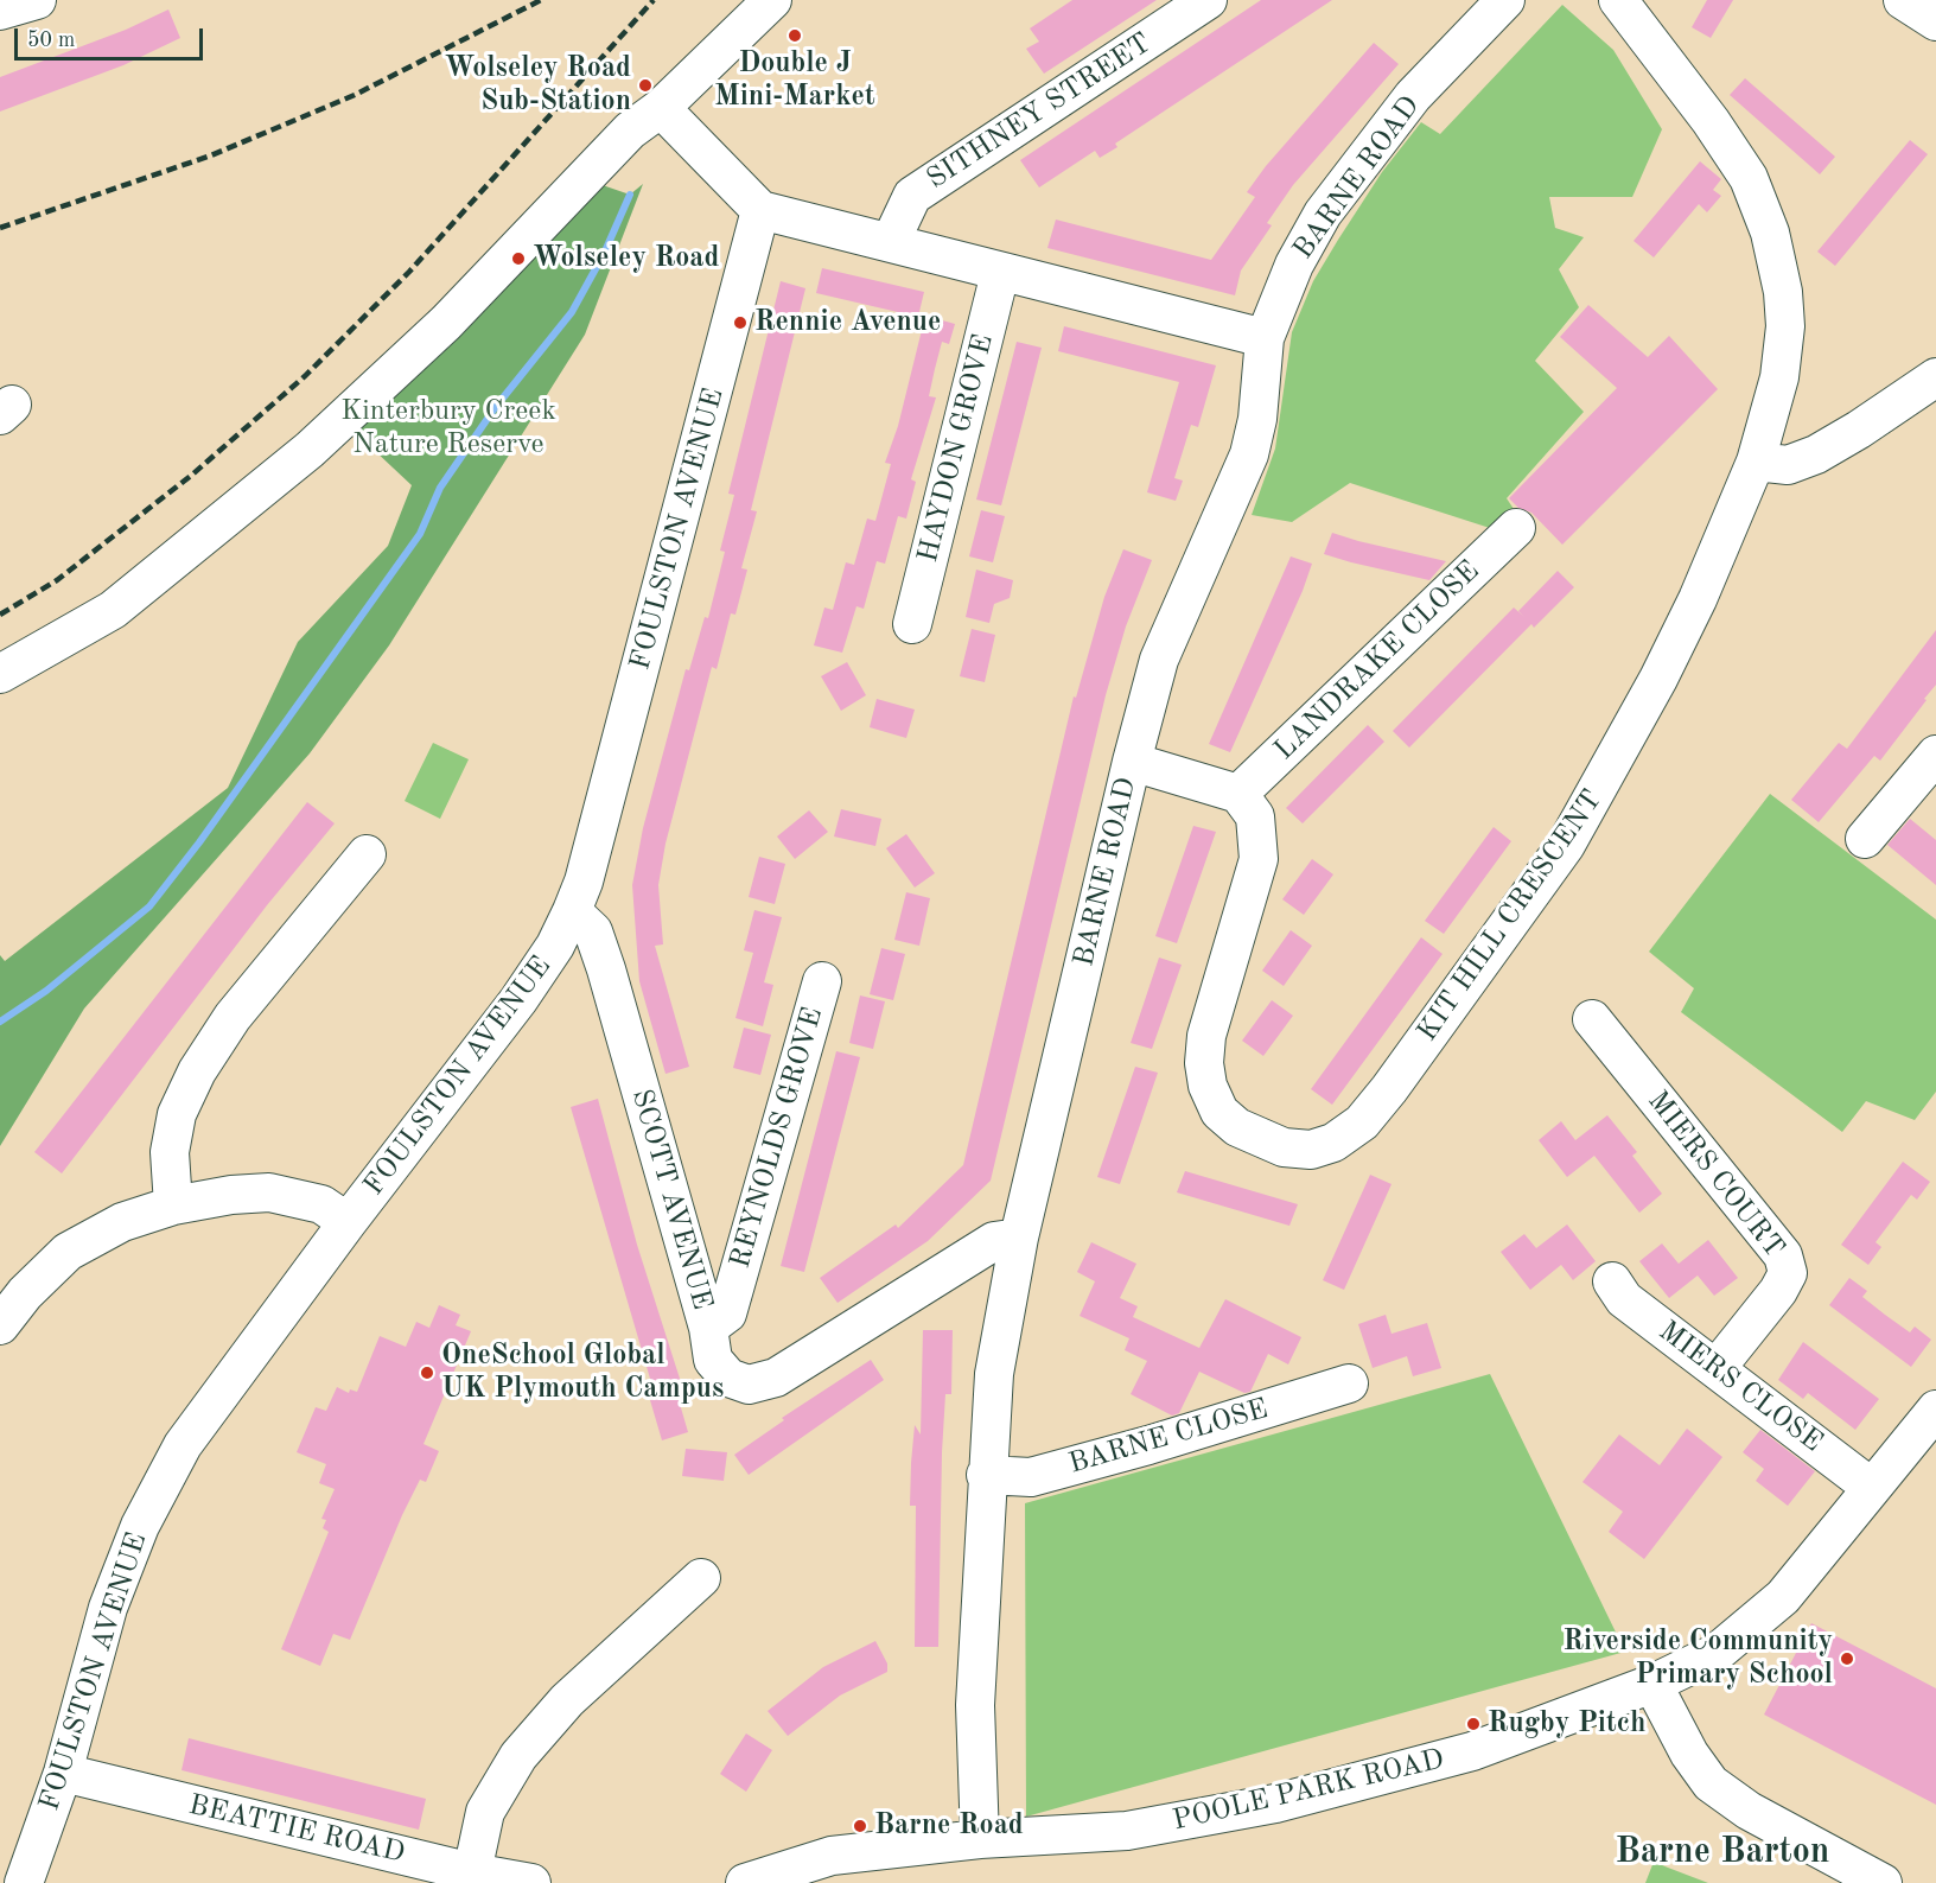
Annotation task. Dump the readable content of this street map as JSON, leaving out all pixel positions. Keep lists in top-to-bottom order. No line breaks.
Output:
{"streets":{"street":["SITHNEY STREET","BARNE ROAD","HAYDON GROVE","FOULSTON AVENUE","LANDRAKE CLOSE","KIT HILL CRESCENT","REYNOLDS GROVE","MIERS COURT","SCOTT AVENUE","MIERS CLOSE","BARNE CLOSE","POOLE PARK ROAD","BEATTIE ROAD"]},"crossings":[["BARNE ROAD","SCOTT AVENUE"],["BARNE ROAD","BARNE CLOSE"],["BARNE ROAD","POOLE PARK ROAD"],["FOULSTON AVENUE","SCOTT AVENUE"],["FOULSTON AVENUE","BEATTIE ROAD"],["LANDRAKE CLOSE","KIT HILL CRESCENT"],["REYNOLDS GROVE","SCOTT AVENUE"],["MIERS COURT","MIERS CLOSE"],["MIERS CLOSE","POOLE PARK ROAD"]],"districts":["Barne Barton"],"parks":["Kinterbury Creek Nature Reserve"],"places":["Double J Mini-Market","Wolseley Road Sub-Station","Wolseley Road","Rennie Avenue","OneSchool Global UK Plymouth Campus","Riverside Community Primary School","Rugby Pitch","Barne Road"],"scale_bar":"50 m"}
